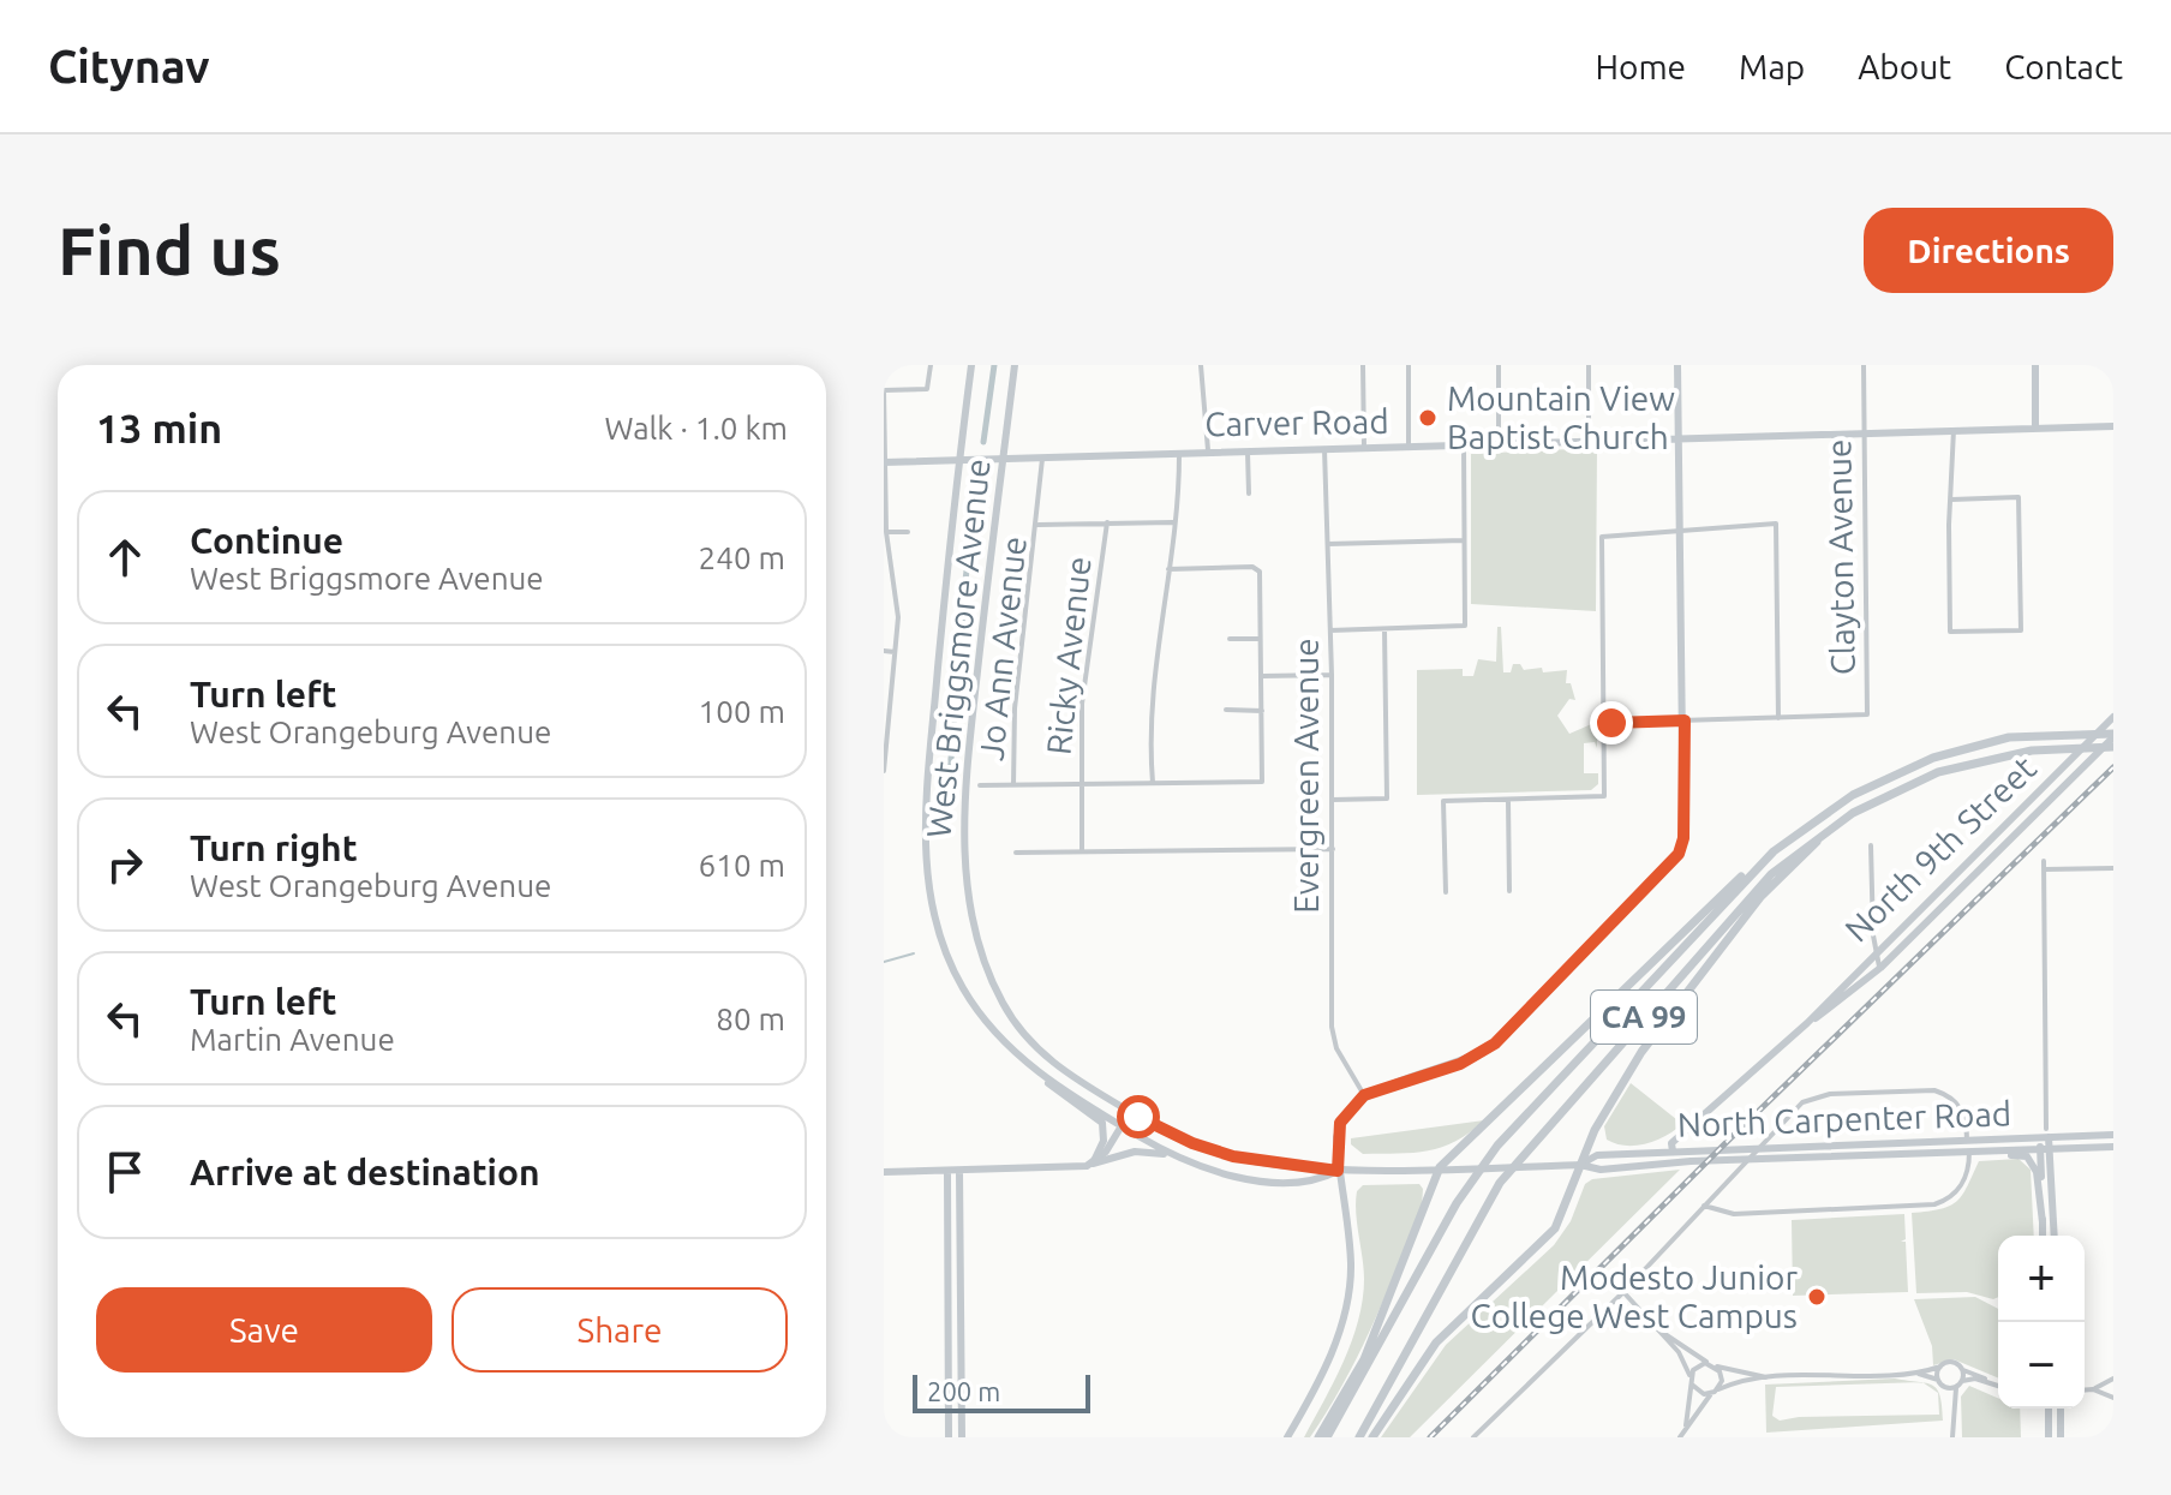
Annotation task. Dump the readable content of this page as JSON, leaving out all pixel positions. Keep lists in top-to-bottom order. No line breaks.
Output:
{"streets":{"highway":["CA 99"],"main road":["Carver Road","West Briggsmore Avenue","North 9th Street","North Carpenter Road"],"street":["Clayton Avenue","Jo Ann Avenue","Ricky Avenue","Evergreen Avenue"]},"crossings":[["Carver Road","Clayton Avenue"],["Carver Road","West Briggsmore Avenue"],["Carver Road","Jo Ann Avenue"],["Carver Road","Evergreen Avenue"],["West Briggsmore Avenue","North Carpenter Road"],["North 9th Street","CA 99"],["North 9th Street","North Carpenter Road"]],"places":["Mountain View Baptist Church","Modesto Junior College West Campus"],"scale_bar":"200 m","page":{"header":"Citynav","nav":["Home","Map","About","Contact"],"buttons":["Directions",["Save","Share"]],"title":"Find us","heading":["13 min","Walk · 1.0 km"],"list":[["Continue","West Briggsmore Avenue","240 m"],["Turn left","West Orangeburg Avenue","100 m"],["Turn right","West Orangeburg Avenue","610 m"],["Turn left","Martin Avenue","80 m"],"Arrive at destination"],"map_buttons":["+","−"],"scale":"200 m"}}
